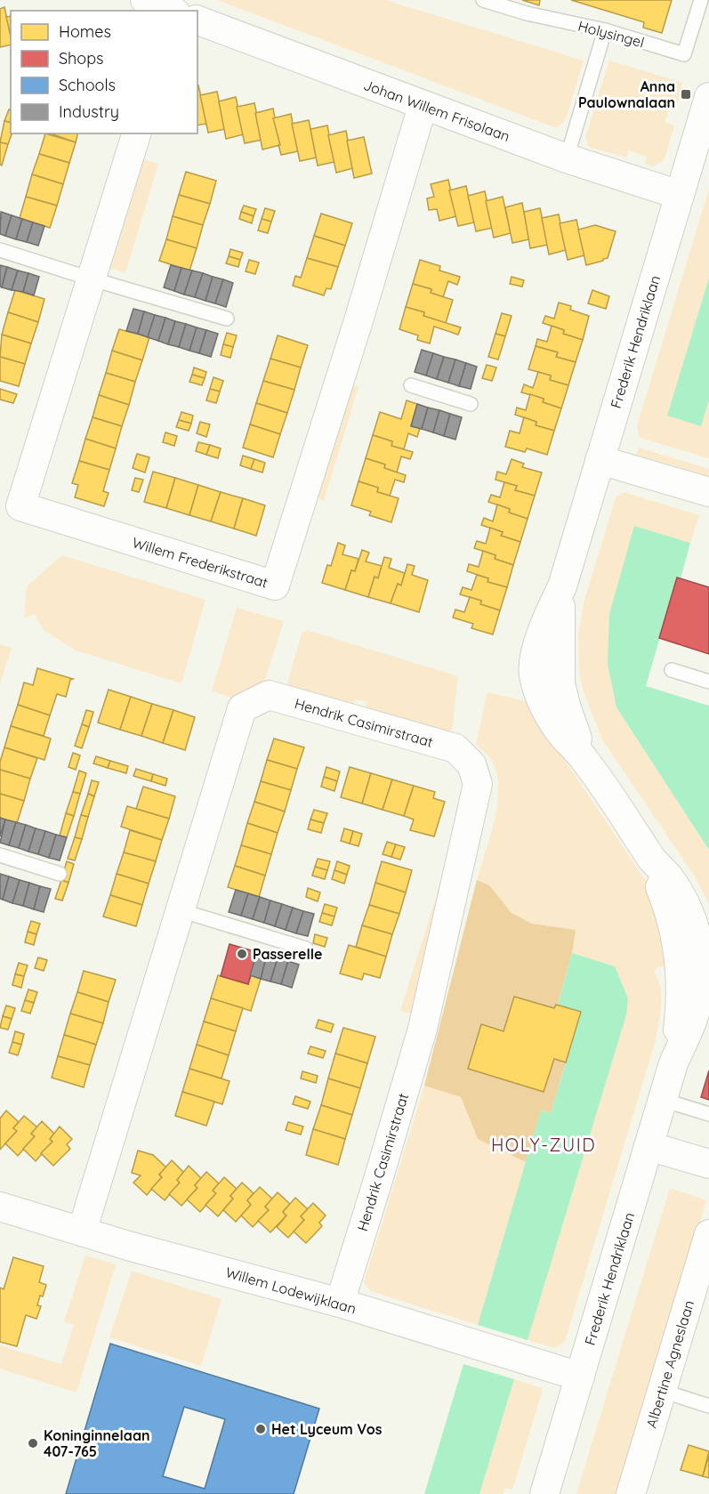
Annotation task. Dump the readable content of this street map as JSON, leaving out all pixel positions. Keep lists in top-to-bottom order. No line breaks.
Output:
{"streets":{"street":["Johan Willem Frisolaan","Frederik Hendriklaan","Willem Frederikstraat","Hendrik Casimirstraat","Willem Lodewijklaan","Albertine Agneslaan"],"lane":["Holysingel"]},"crossings":[["Johan Willem Frisolaan","Frederik Hendriklaan"],["Johan Willem Frisolaan","Willem Frederikstraat"],["Frederik Hendriklaan","Willem Lodewijklaan"],["Hendrik Casimirstraat","Willem Lodewijklaan"]],"districts":["HOLY-ZUID"],"places":{"transit":["Anna Paulownalaan"],"other":["Passerelle","Het Lyceum Vos","Koninginnelaan 407-765"]},"legend":["Homes","Shops","Schools","Industry"]}
